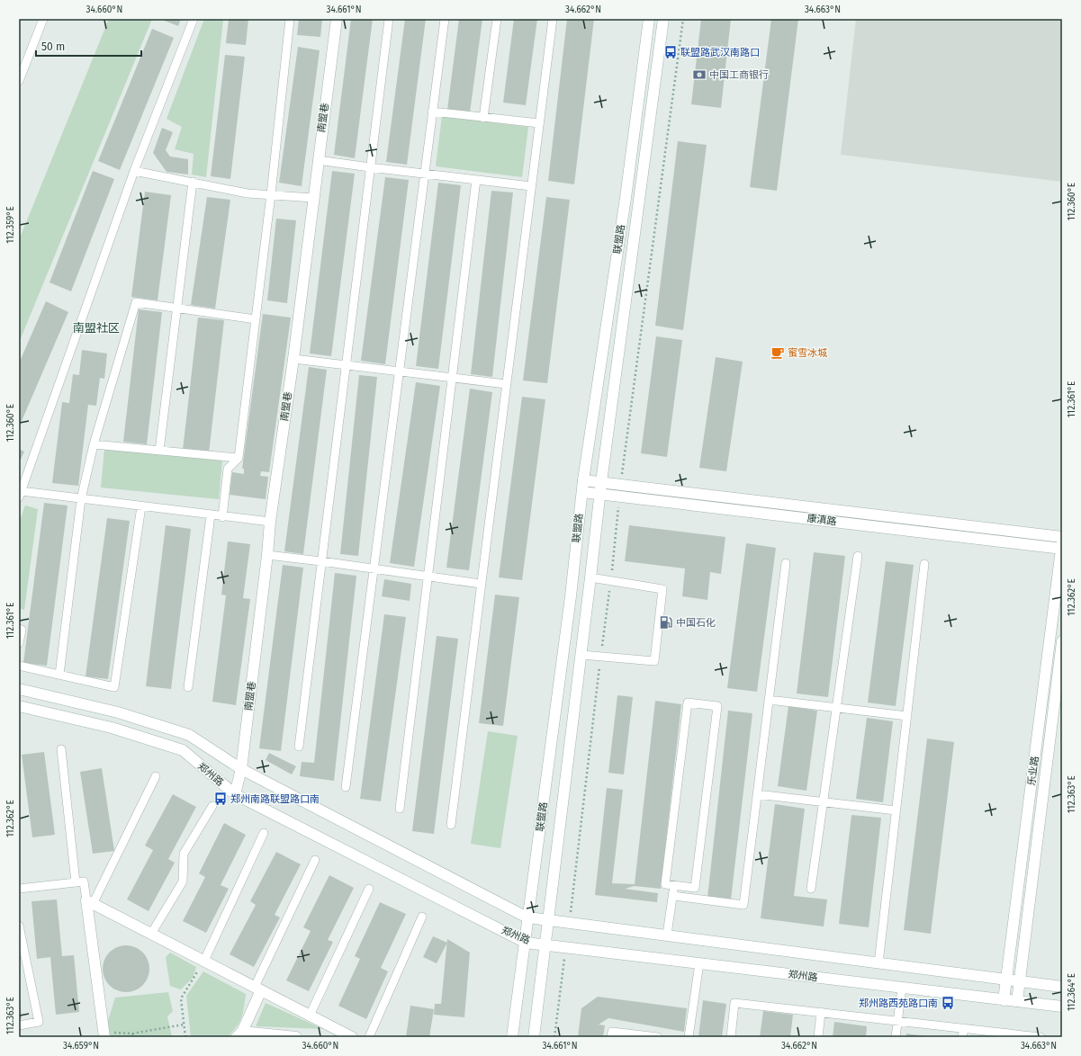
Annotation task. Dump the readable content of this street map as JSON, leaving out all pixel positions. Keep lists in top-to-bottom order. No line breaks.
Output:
{"streets":{"street":["南盟巷","联盟路","康滇路","乐业路","郑州路"]},"crossings":[["南盟巷","郑州路"],["联盟路","康滇路"],["联盟路","郑州路"],["康滇路","乐业路"],["乐业路","郑州路"]],"districts":["南盟社区"],"places":{"bus stop":["联盟路武汉南路口","郑州南路联盟路口南","郑州路西苑路口南"],"bank":["中国工商银行"],"cafe":["蜜雪冰城"],"fuel station":["中国石化"]},"scale_bar":"50 m","coordinates":["34.660°N","34.661°N","34.662°N","34.663°N","112.360°E","112.359°E","112.361°E","112.362°E","112.363°E","112.364°E","34.659°N"]}
